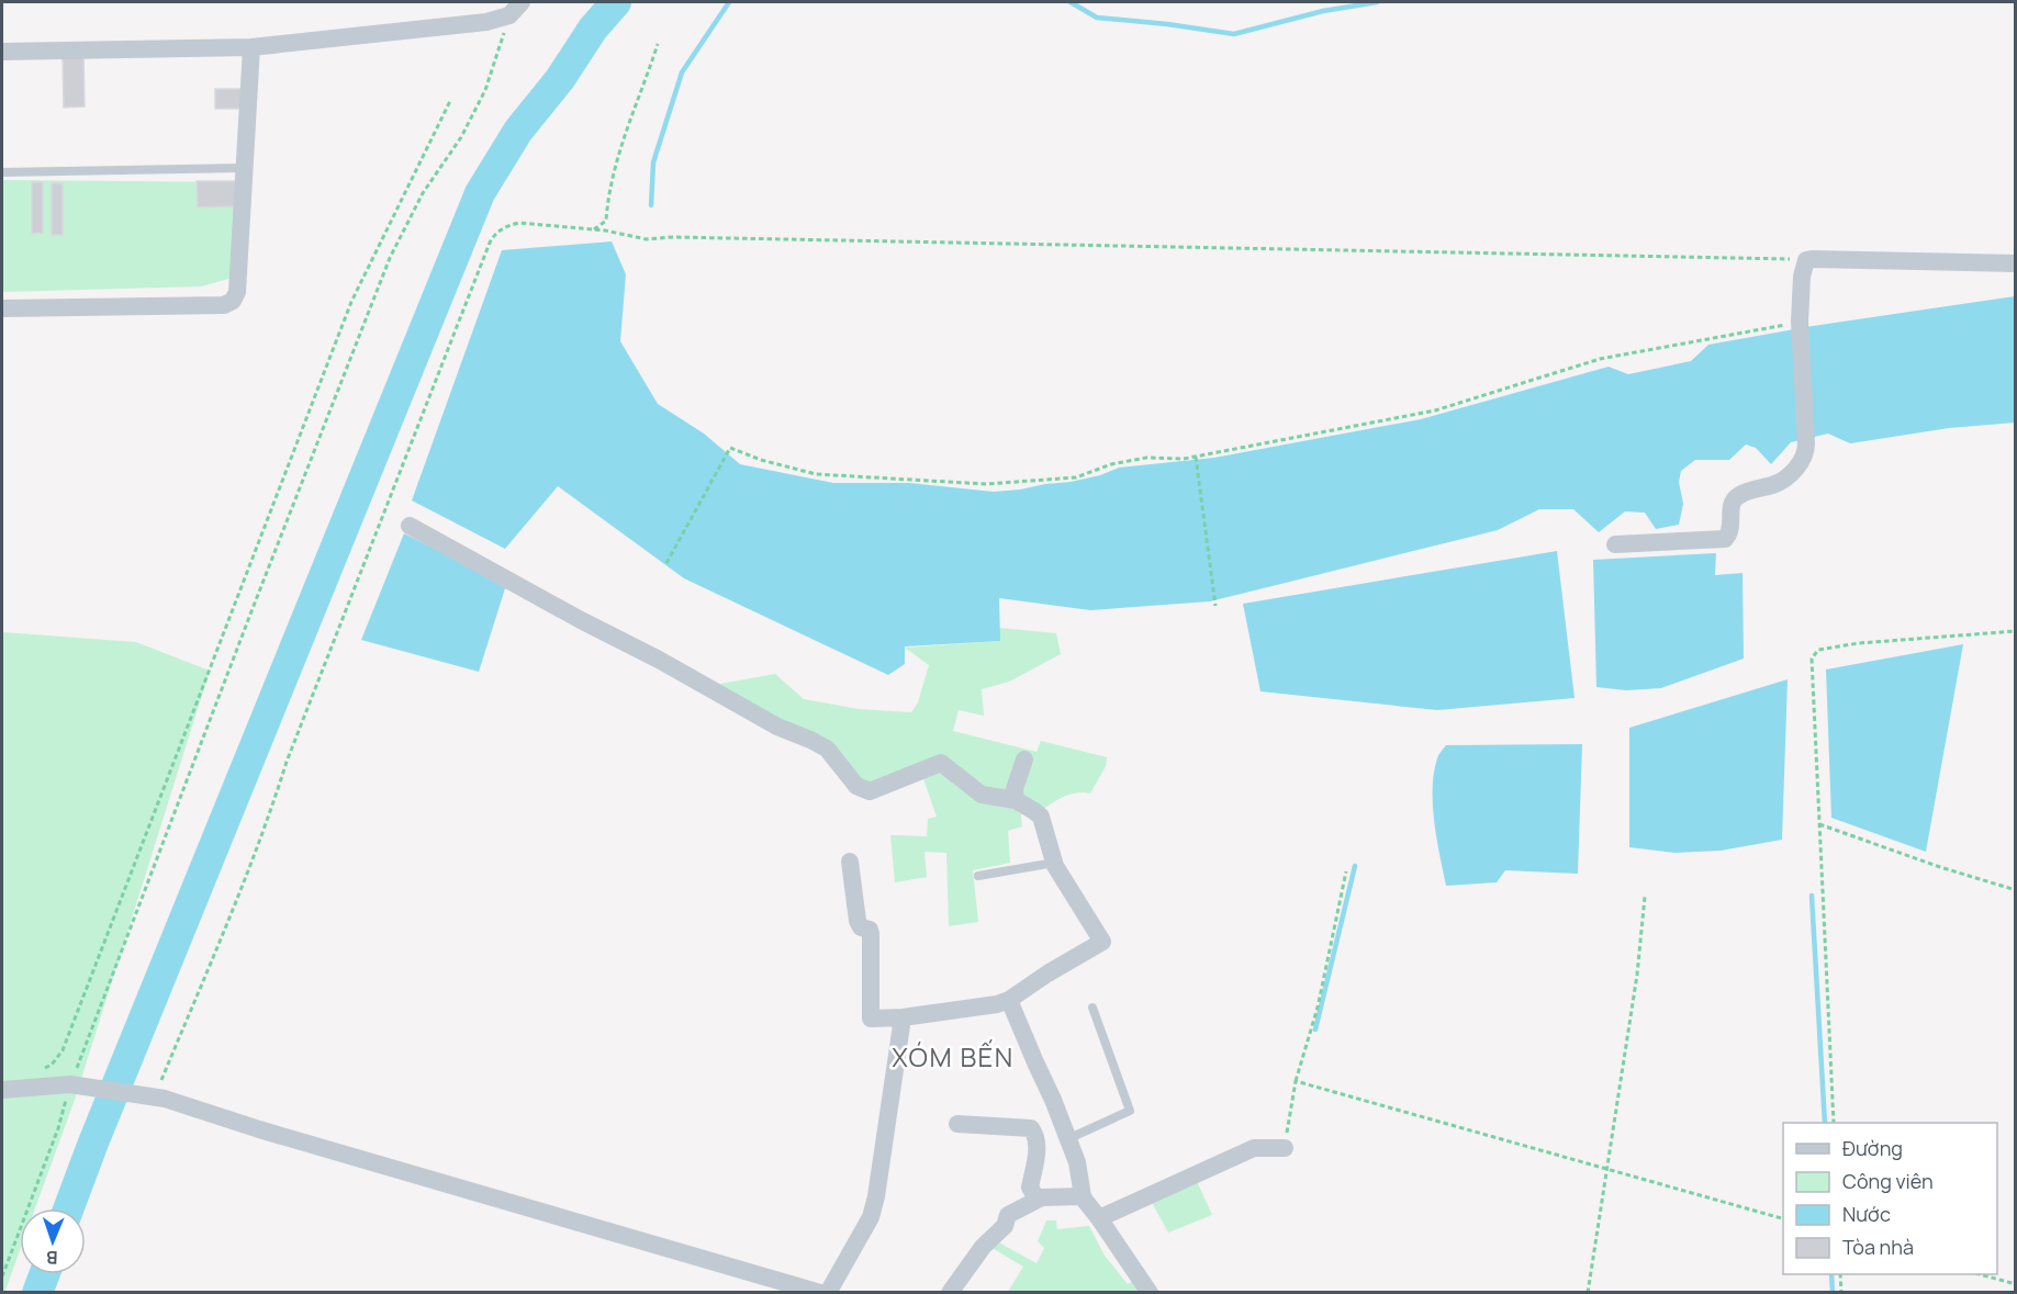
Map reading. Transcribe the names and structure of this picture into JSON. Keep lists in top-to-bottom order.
{
  "districts": ["XÓM BẾN"],
  "legend": [
    "Đường",
    "Công viên",
    "Nước",
    "Tòa nhà"
  ],
  "north": "bottom"
}
